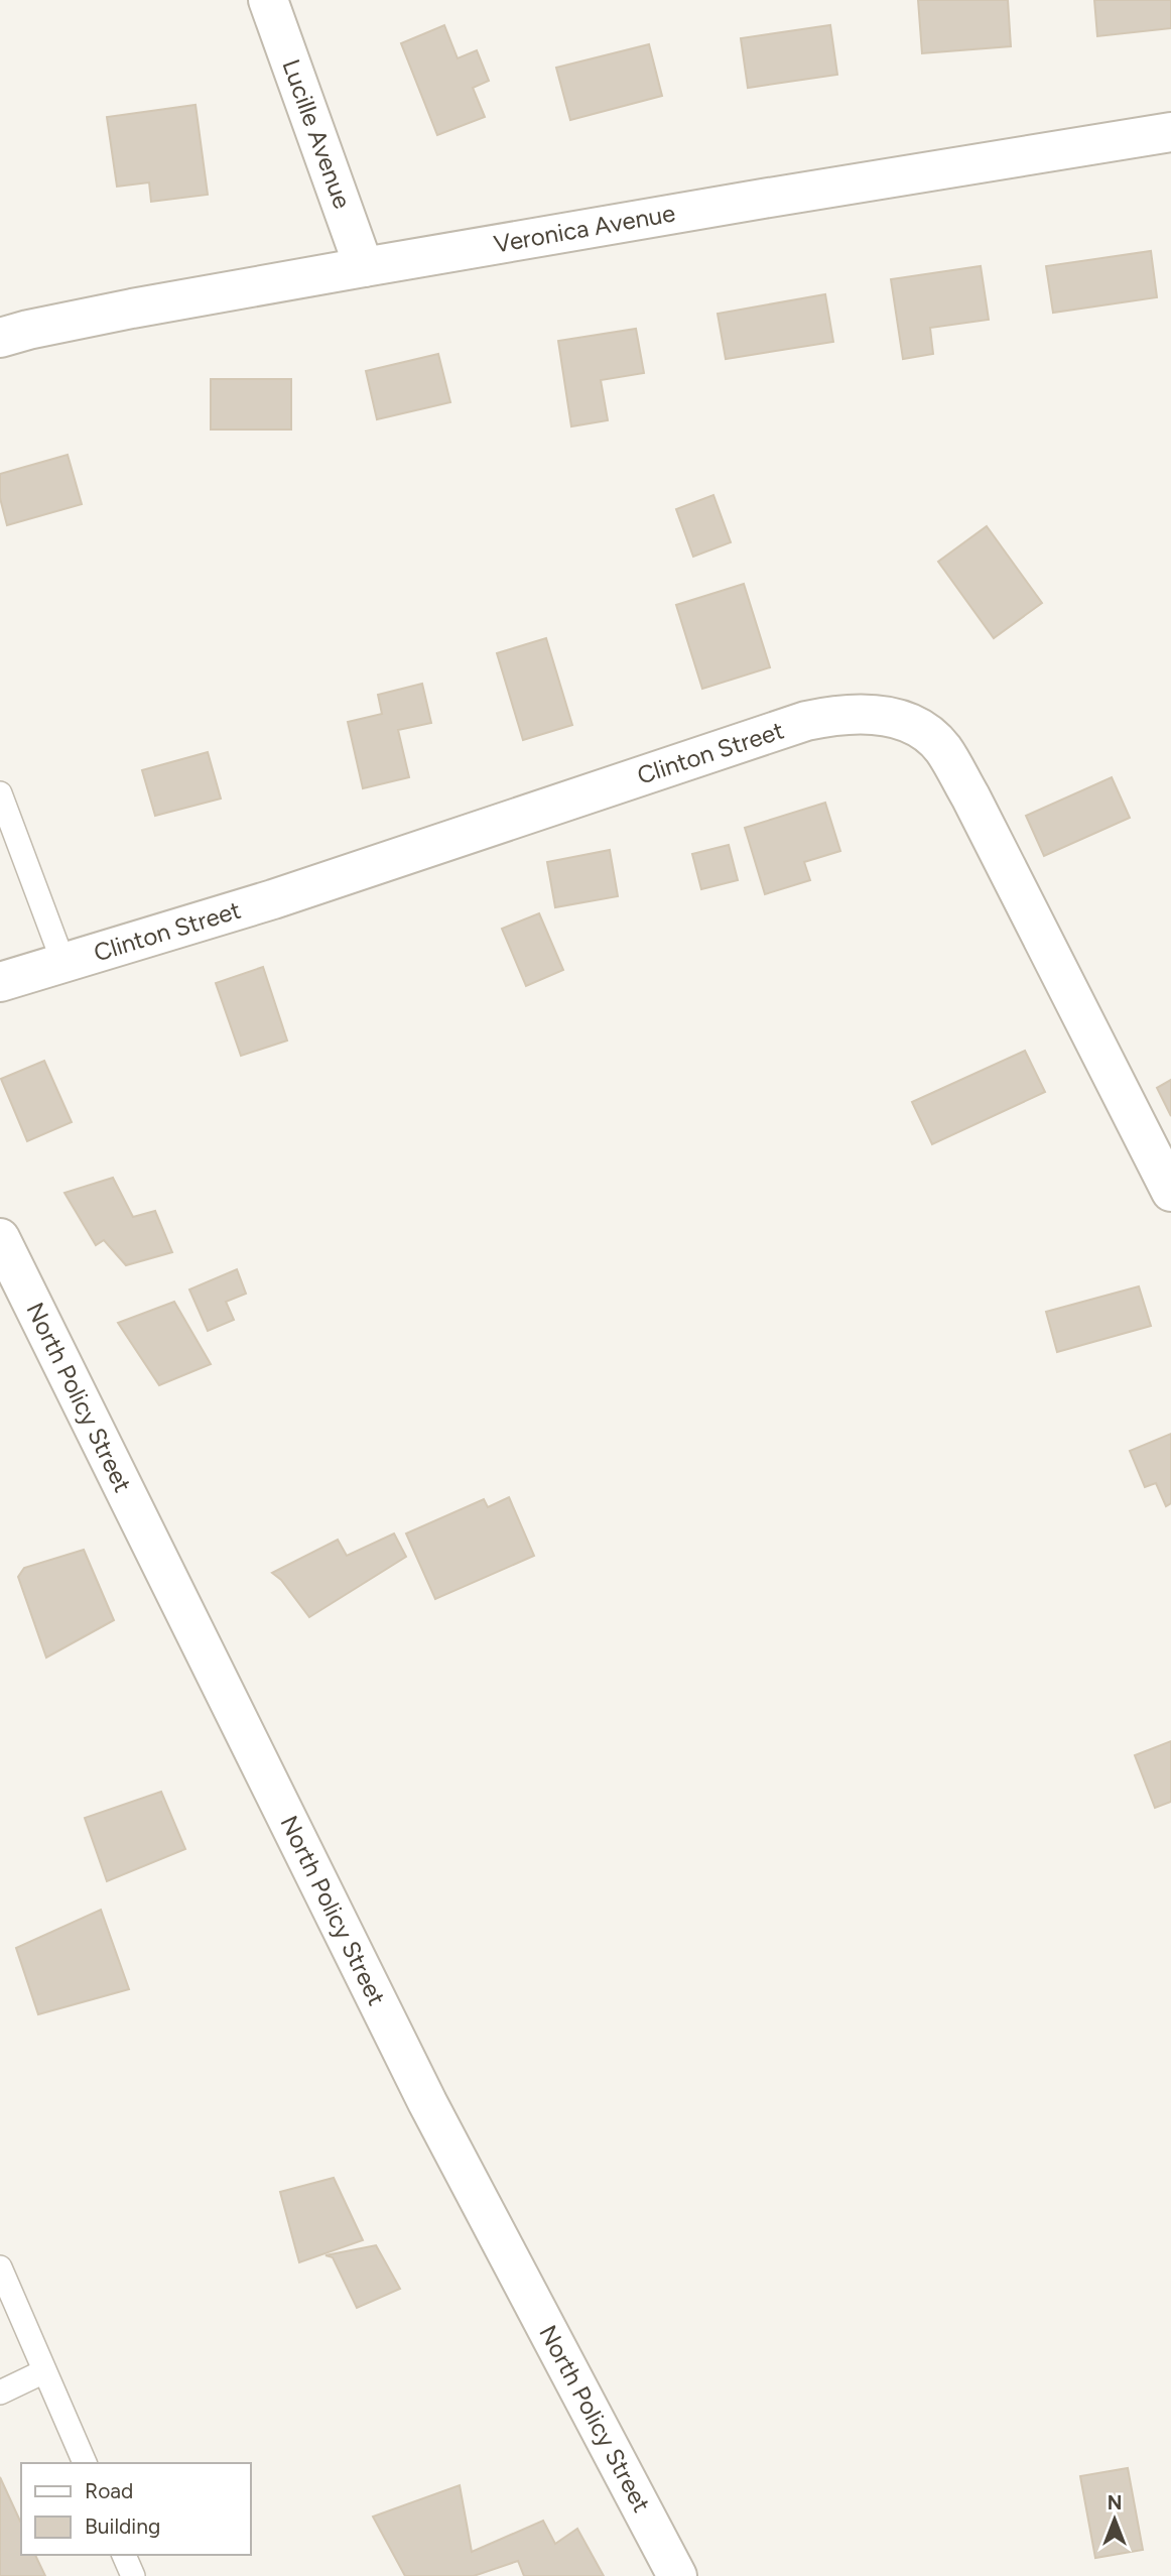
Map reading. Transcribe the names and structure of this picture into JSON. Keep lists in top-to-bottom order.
{
  "streets": {
    "street": [
      "Lucille Avenue",
      "Veronica Avenue",
      "Clinton Street",
      "North Policy Street"
    ]
  },
  "crossings": [
    ["Lucille Avenue", "Veronica Avenue"]
  ],
  "legend": ["Road", "Building"],
  "north": "top"
}
